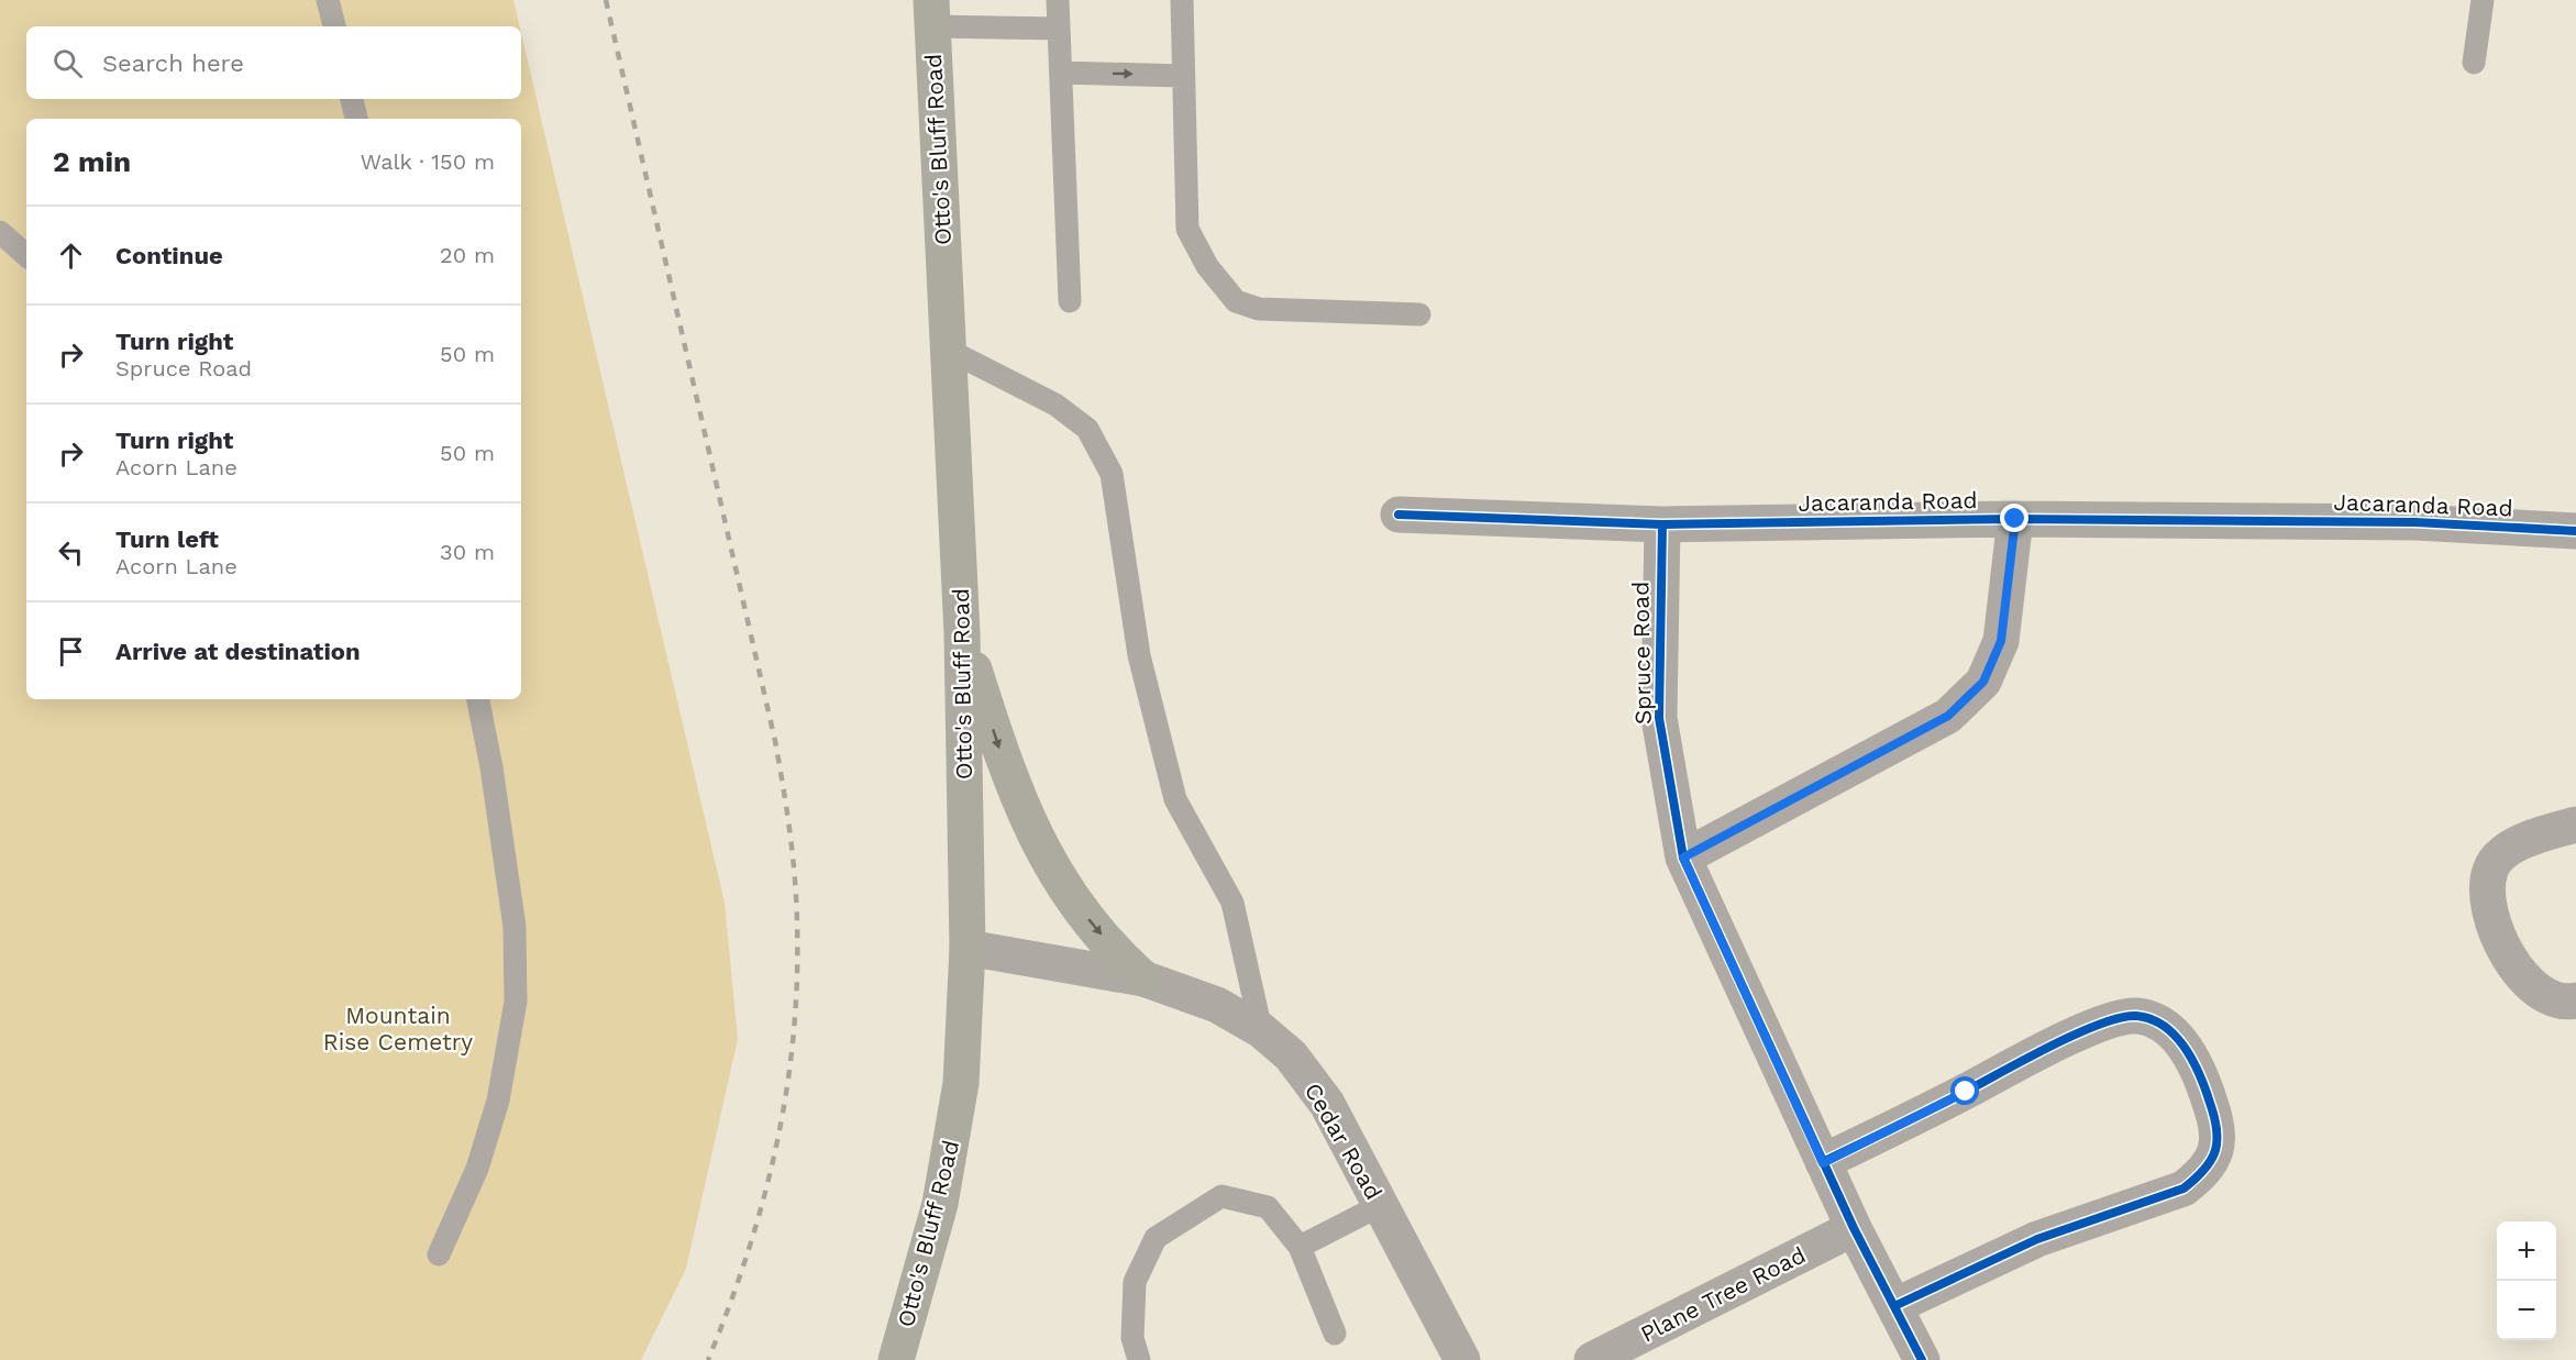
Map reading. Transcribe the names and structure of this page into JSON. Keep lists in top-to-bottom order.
{
  "streets": {
    "main road": ["Otto's Bluff Road"],
    "street": [
      "Jacaranda Road",
      "Spruce Road",
      "Cedar Road",
      "Plane Tree Road"
    ]
  },
  "crossings": [
    ["Otto's Bluff Road", "Cedar Road"],
    ["Jacaranda Road", "Spruce Road"],
    ["Spruce Road", "Plane Tree Road"]
  ],
  "parks": ["Mountain Rise Cemetry"],
  "page": {
    "search": "Search here",
    "heading": ["2 min", "Walk · 150 m"],
    "list": [
      ["Continue", "20 m"],
      ["Turn right", "Spruce Road", "50 m"],
      ["Turn right", "Acorn Lane", "50 m"],
      ["Turn left", "Acorn Lane", "30 m"],
      "Arrive at destination"
    ],
    "map_buttons": ["+", "−"]
  }
}
